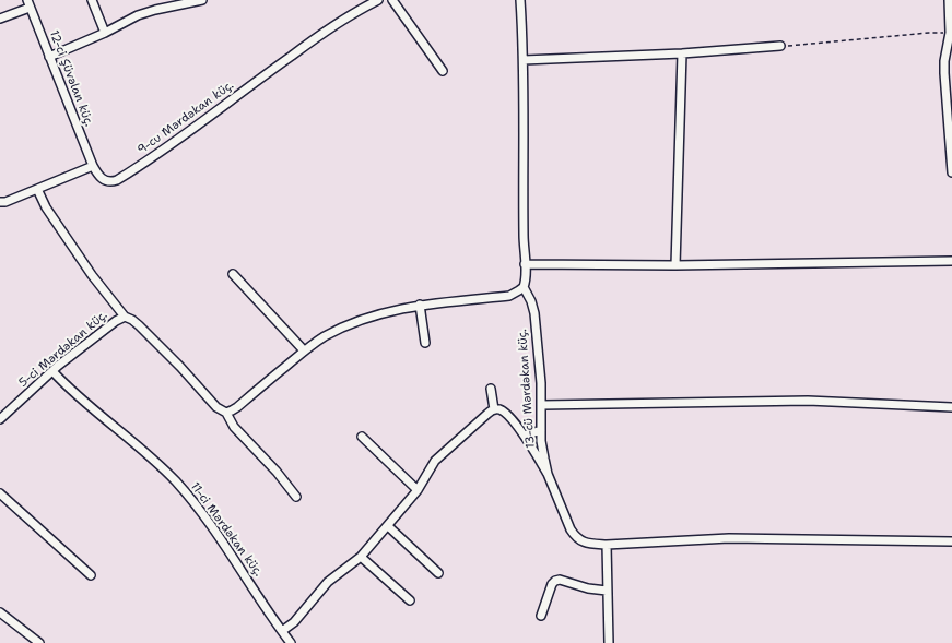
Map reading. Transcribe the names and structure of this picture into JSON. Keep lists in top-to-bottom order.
{
  "streets": {
    "street": [
      "12-ci Şüvəlan küç.",
      "9-cu Mərdəkan küç.",
      "5-ci Mərdəkan küç.",
      "13-cü Mərdəkan küç.",
      "11-ci Mərdəkan küç."
    ]
  },
  "crossings": [
    ["12-ci Şüvəlan küç.", "9-cu Mərdəkan küç."],
    ["5-ci Mərdəkan küç.", "11-ci Mərdəkan küç."]
  ]
}
